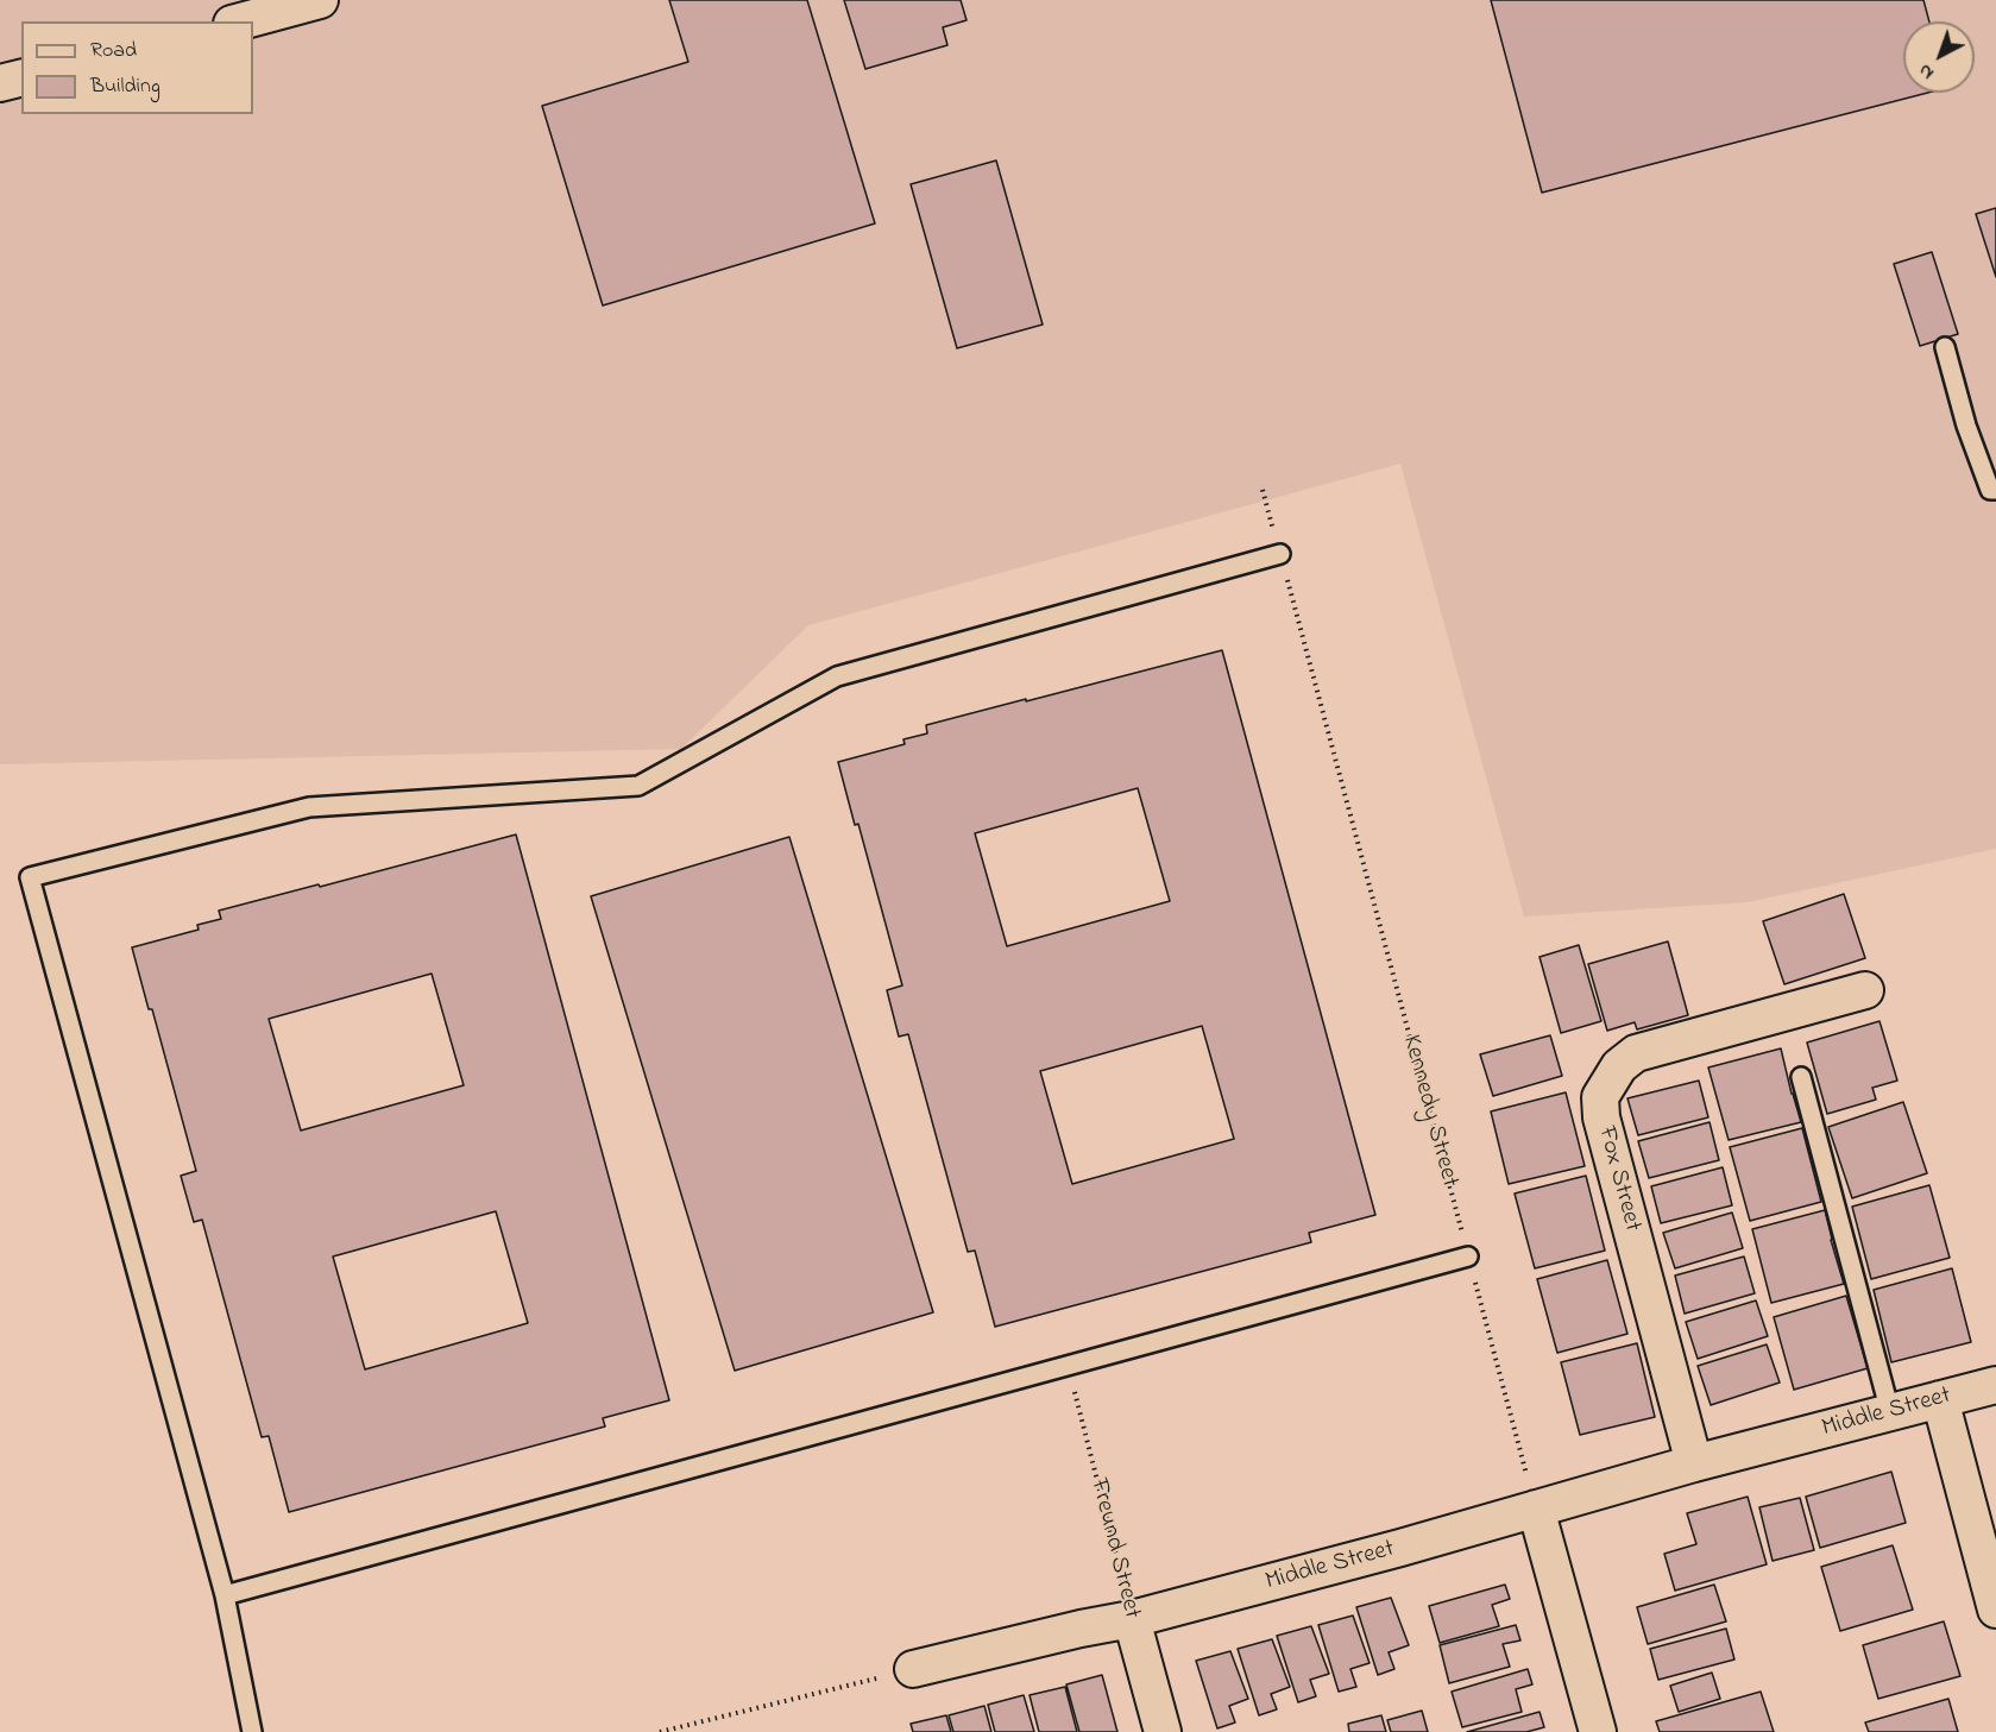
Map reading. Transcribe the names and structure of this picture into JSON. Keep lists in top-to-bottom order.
{
  "streets": {
    "street": ["Fox Street", "Middle Street", "Freund Street"],
    "path": ["Kennedy Street"]
  },
  "crossings": [
    ["Kennedy Street", "Middle Street"],
    ["Fox Street", "Middle Street"],
    ["Middle Street", "Freund Street"]
  ],
  "legend": ["Road", "Building"],
  "north": "bottom left"
}
